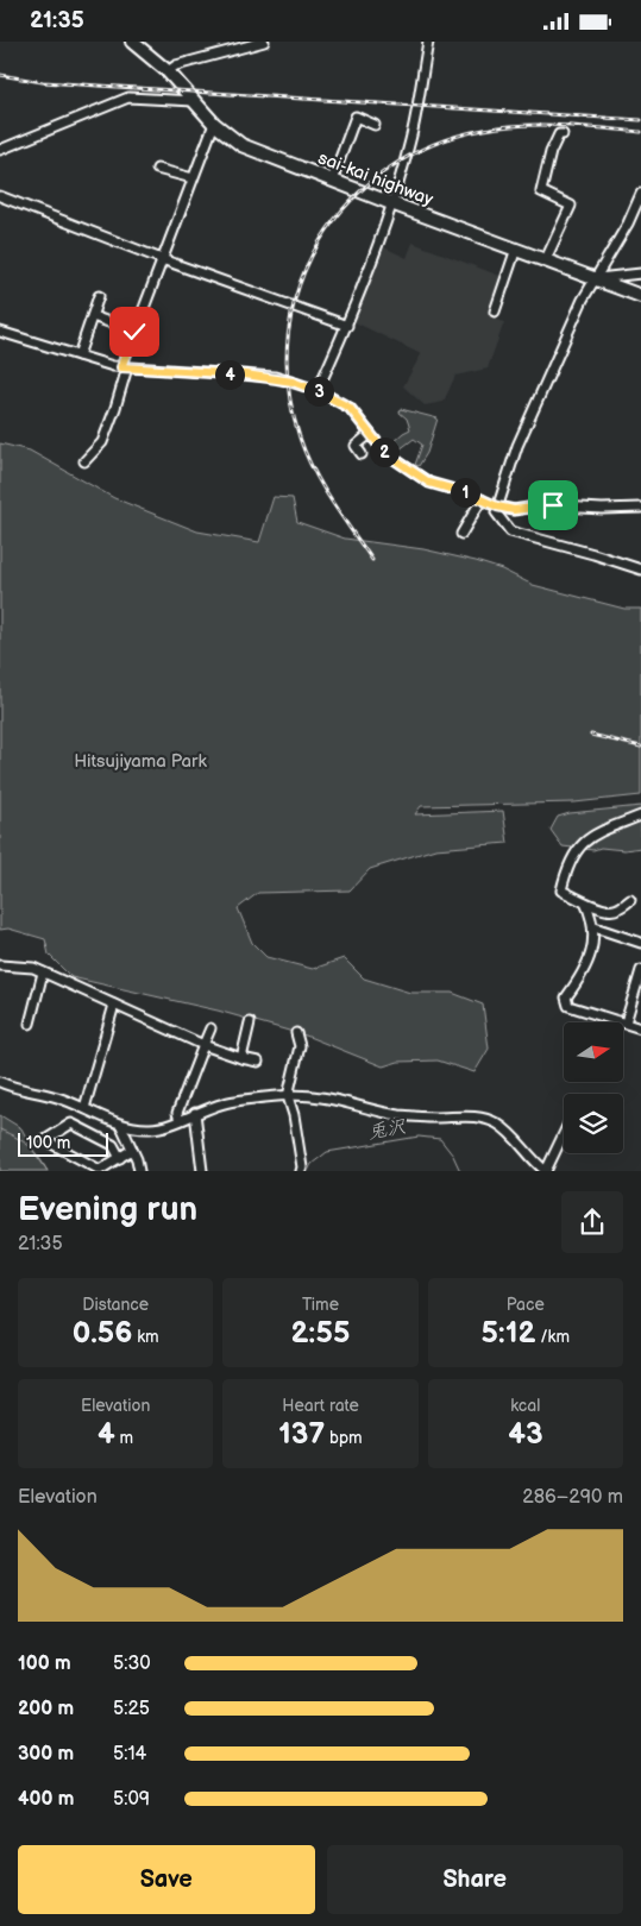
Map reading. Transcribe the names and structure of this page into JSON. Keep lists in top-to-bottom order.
{
  "streets": {
    "highway": ["sai-kai highway"]
  },
  "water": ["兎沢"],
  "parks": ["Hitsujiyama Park"],
  "scale_bar": "100 m",
  "north": "right",
  "page": {
    "status": "21:35",
    "pins": [
      "4",
      "3",
      "2",
      "1"
    ],
    "scale": "100 m",
    "heading": ["Evening run", "21:35"],
    "stats": [
      ["Distance", "0.56 km"],
      ["Time", "2:55"],
      ["Pace", "5:12 /km"],
      ["Elevation", "4 m"],
      ["Heart rate", "137 bpm"],
      ["kcal", "43"]
    ],
    "chart": ["Elevation", "286–290 m"],
    "list": [
      {
        "name": "100 m",
        "note": "5:30"
      },
      {
        "name": "200 m",
        "note": "5:25"
      },
      {
        "name": "300 m",
        "note": "5:14"
      },
      {
        "name": "400 m",
        "note": "5:09"
      }
    ],
    "buttons": ["Save", "Share"]
  }
}
